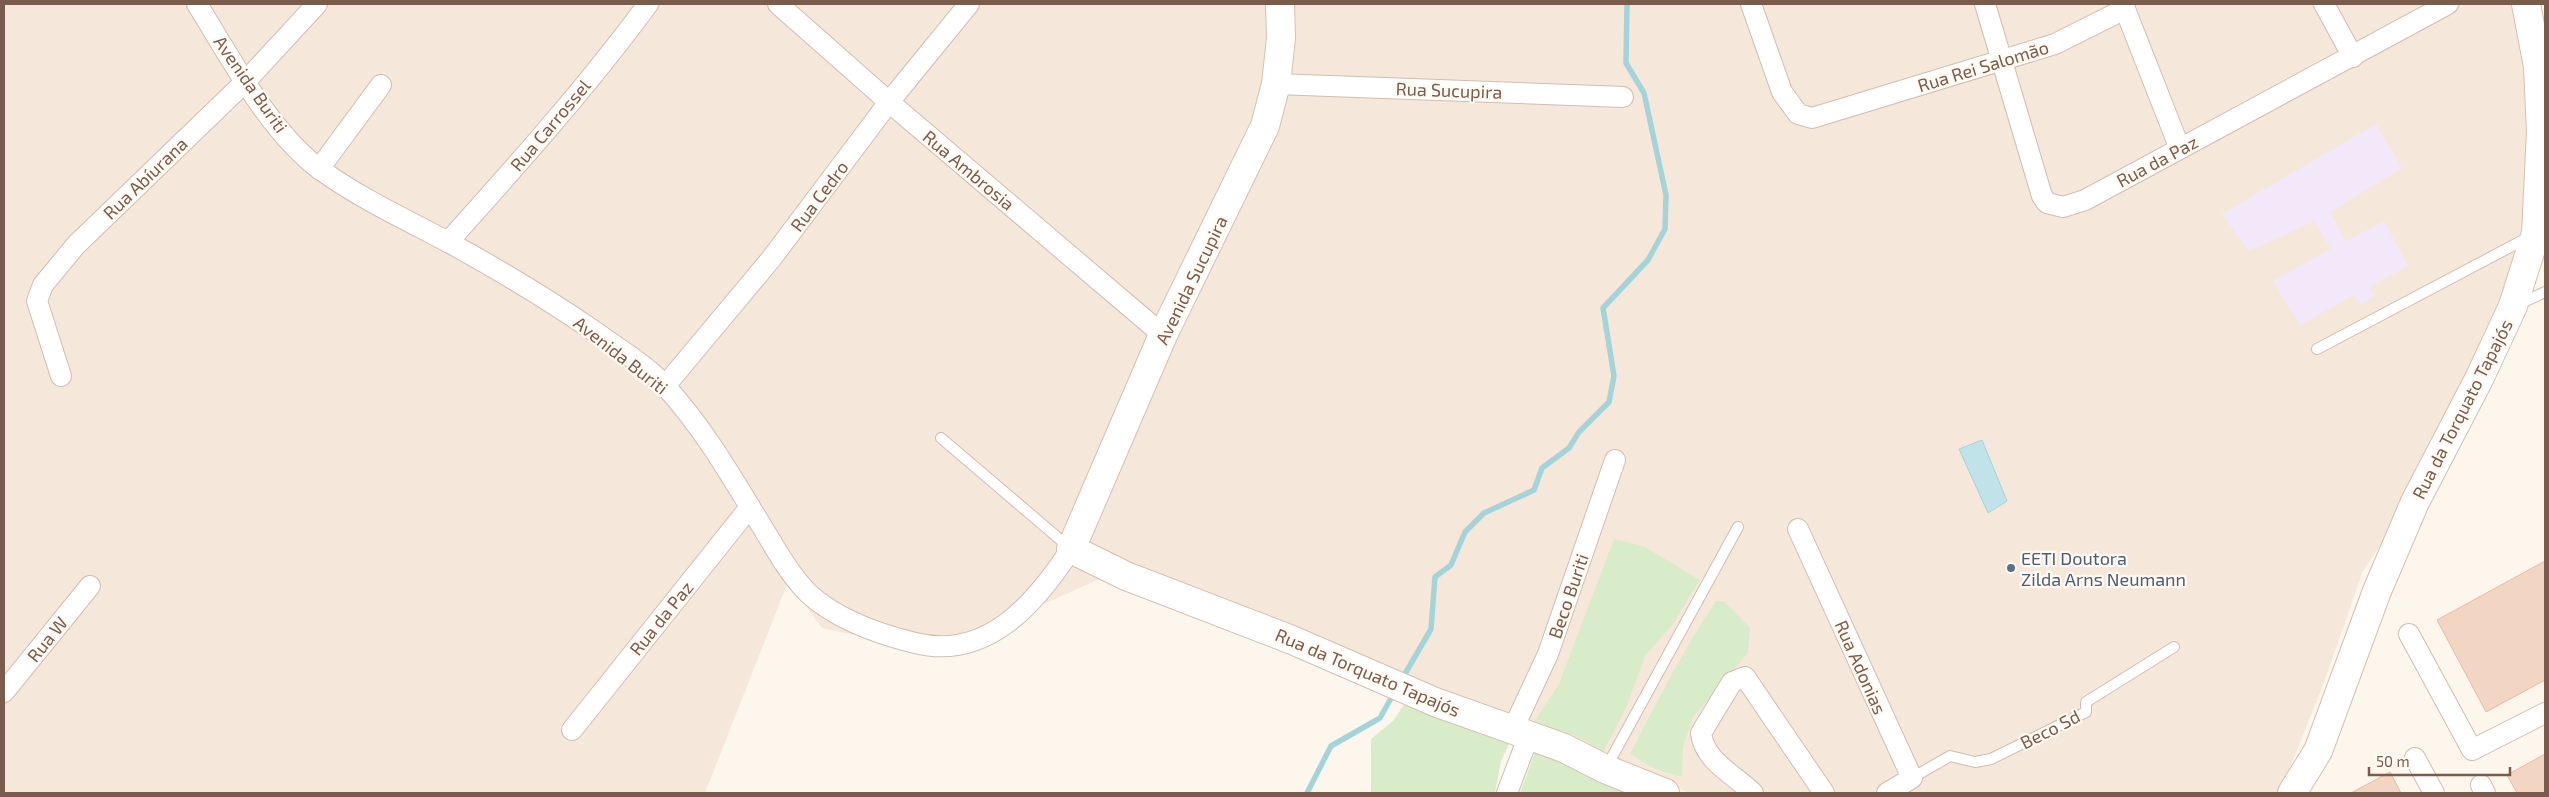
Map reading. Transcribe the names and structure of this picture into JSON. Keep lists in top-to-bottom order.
{
  "streets": {
    "street": [
      "Rua Rei Salomão",
      "Avenida Buriti",
      "Rua Sucupira",
      "Rua Carrossel",
      "Rua da Paz",
      "Rua Ambrosia",
      "Rua Abíurana",
      "Rua Cedro",
      "Avenida Sucupira",
      "Rua da Torquato Tapajós",
      "Beco Buriti",
      "Rua W",
      "Rua Adonias"
    ],
    "lane": ["Beco Sd"]
  },
  "crossings": [
    ["Rua Rei Salomão", "Rua da Paz"],
    ["Avenida Buriti", "Rua Carrossel"],
    ["Avenida Buriti", "Rua da Paz"],
    ["Avenida Buriti", "Rua Abíurana"],
    ["Avenida Buriti", "Rua Cedro"],
    ["Avenida Buriti", "Avenida Sucupira"],
    ["Avenida Buriti", "Rua da Torquato Tapajós"],
    ["Rua Sucupira", "Avenida Sucupira"],
    ["Rua Ambrosia", "Rua Cedro"],
    ["Rua Ambrosia", "Avenida Sucupira"],
    ["Avenida Sucupira", "Rua da Torquato Tapajós"],
    ["Rua da Torquato Tapajós", "Beco Buriti"],
    ["Rua Adonias", "Beco Sd"]
  ],
  "places": ["EETI Doutora Zilda Arns Neumann"],
  "scale_bar": "50 m"
}
